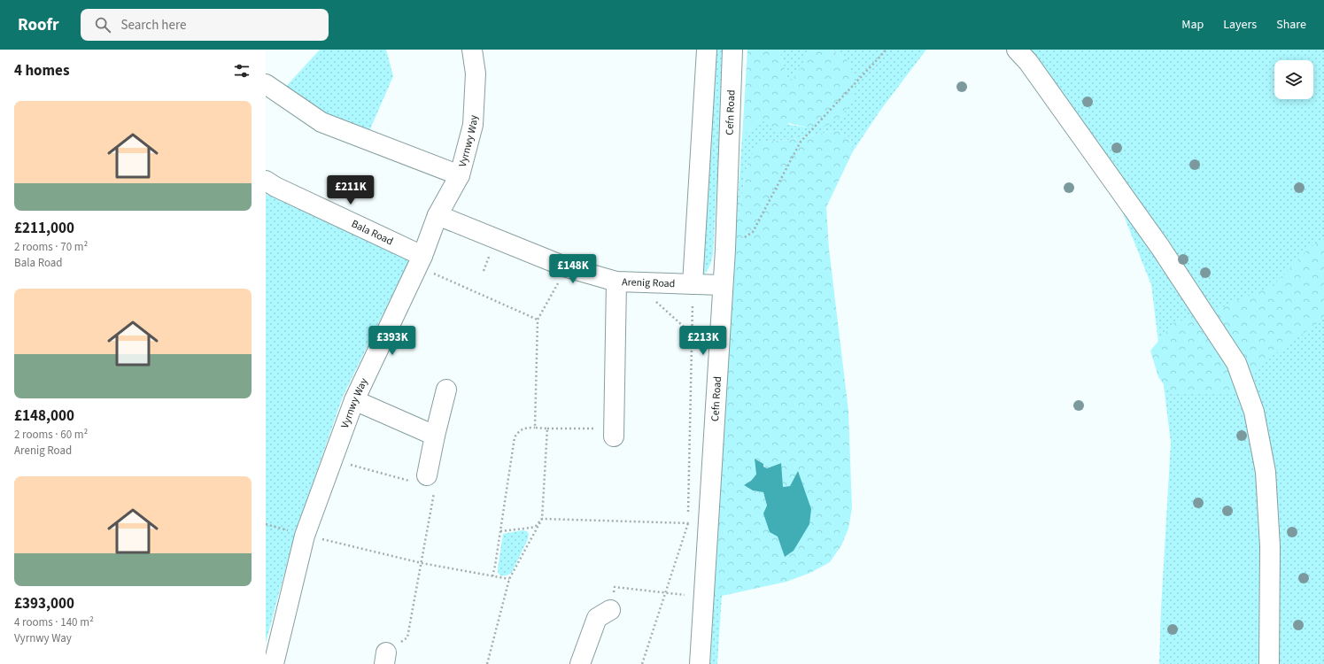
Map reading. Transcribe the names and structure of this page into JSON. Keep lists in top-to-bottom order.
{
  "streets": {
    "street": [
      "Cefn Road",
      "Vyrnwy Way",
      "Bala Road",
      "Arenig Road"
    ]
  },
  "crossings": [
    ["Cefn Road", "Arenig Road"],
    ["Vyrnwy Way", "Bala Road"],
    ["Vyrnwy Way", "Arenig Road"]
  ],
  "page": {
    "header": "Roofr",
    "search": "Search here",
    "nav": ["Map", "Layers", "Share"],
    "heading": "4 homes",
    "list": [
      {
        "name": "£211,000",
        "note": "2 rooms · 70 m² · Bala Road"
      },
      {
        "name": "£148,000",
        "note": "2 rooms · 60 m² · Arenig Road"
      },
      {
        "name": "£393,000",
        "note": "4 rooms · 140 m² · Vyrnwy Way"
      }
    ],
    "price": [
      "£211K",
      "£148K",
      "£393K",
      "£213K"
    ]
  }
}
